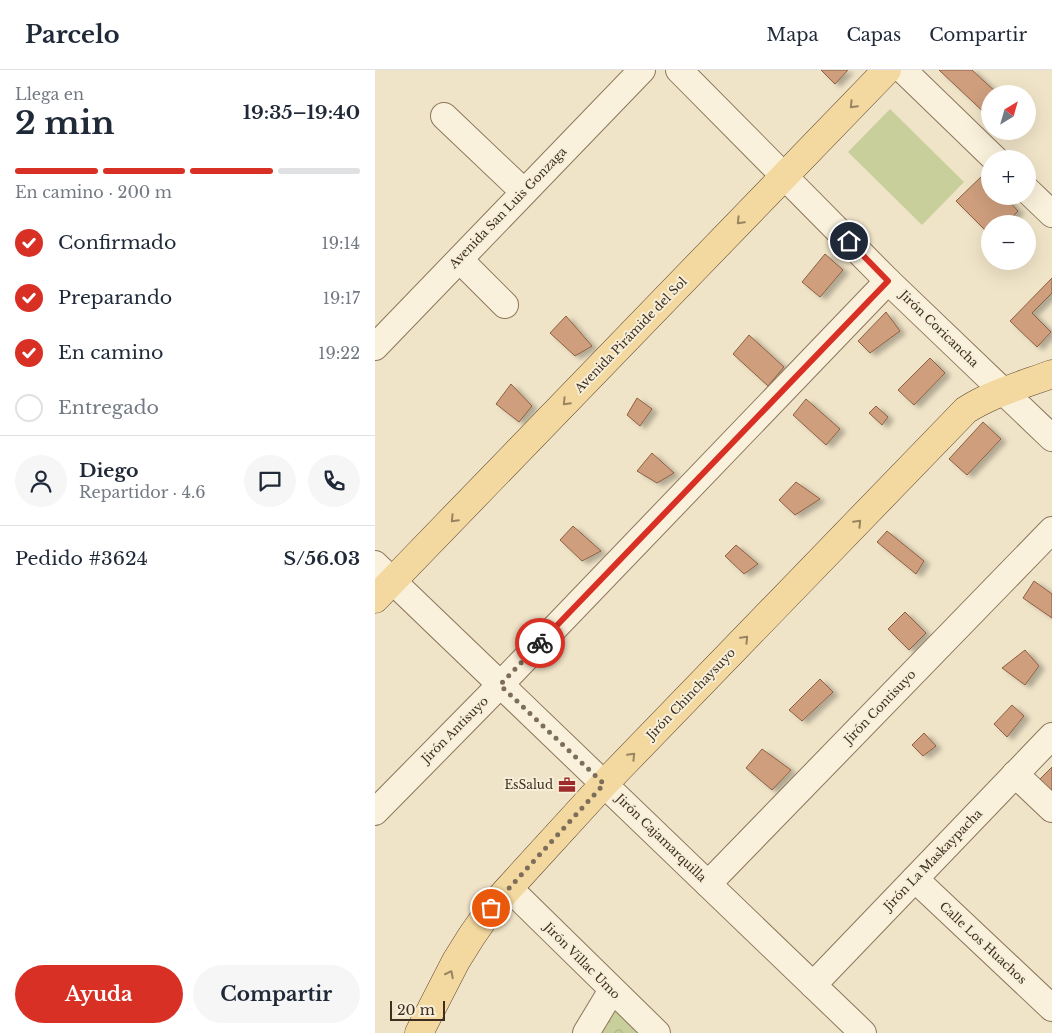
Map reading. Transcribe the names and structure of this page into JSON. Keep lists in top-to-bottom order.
{
  "streets": {
    "main road": ["Avenida Pirámide del Sol", "Jirón Chinchaysuyo"],
    "street": [
      "Avenida San Luis Gonzaga",
      "Jirón Coricancha",
      "Jirón Contisuyo",
      "Jirón Antisuyo",
      "Jirón Cajamarquilla",
      "Jirón La Maskaypacha",
      "Calle Los Huachos",
      "Jirón Villac Umo"
    ]
  },
  "crossings": [
    ["Jirón Coricancha", "Avenida Pirámide del Sol"],
    ["Jirón Coricancha", "Jirón Chinchaysuyo"],
    ["Jirón Coricancha", "Jirón Antisuyo"],
    ["Avenida Pirámide del Sol", "Jirón Cajamarquilla"],
    ["Jirón Chinchaysuyo", "Jirón Cajamarquilla"],
    ["Jirón Chinchaysuyo", "Jirón Villac Umo"],
    ["Jirón Contisuyo", "Jirón Cajamarquilla"],
    ["Jirón Antisuyo", "Jirón Cajamarquilla"],
    ["Jirón Cajamarquilla", "Jirón La Maskaypacha"],
    ["Jirón La Maskaypacha", "Calle Los Huachos"]
  ],
  "one_way": ["Avenida Pirámide del Sol", "Jirón Chinchaysuyo"],
  "places": {
    "office": ["EsSalud"]
  },
  "scale_bar": "20 m",
  "north": "top right",
  "page": {
    "header": "Parcelo",
    "nav": ["Mapa", "Capas", "Compartir"],
    "heading": ["2 min", "Llega en", "19:35–19:40"],
    "panel": [
      "Diego",
      "Repartidor · 4.6",
      "Pedido #3624",
      "S/56.03"
    ],
    "map_buttons": ["+", "−"],
    "bar": "En camino · 200 m",
    "list": [
      ["Confirmado", "19:14"],
      ["Preparando", "19:17"],
      ["En camino", "19:22"],
      "Entregado"
    ],
    "buttons": ["Ayuda", "Compartir"],
    "scale": "20 m"
  }
}
